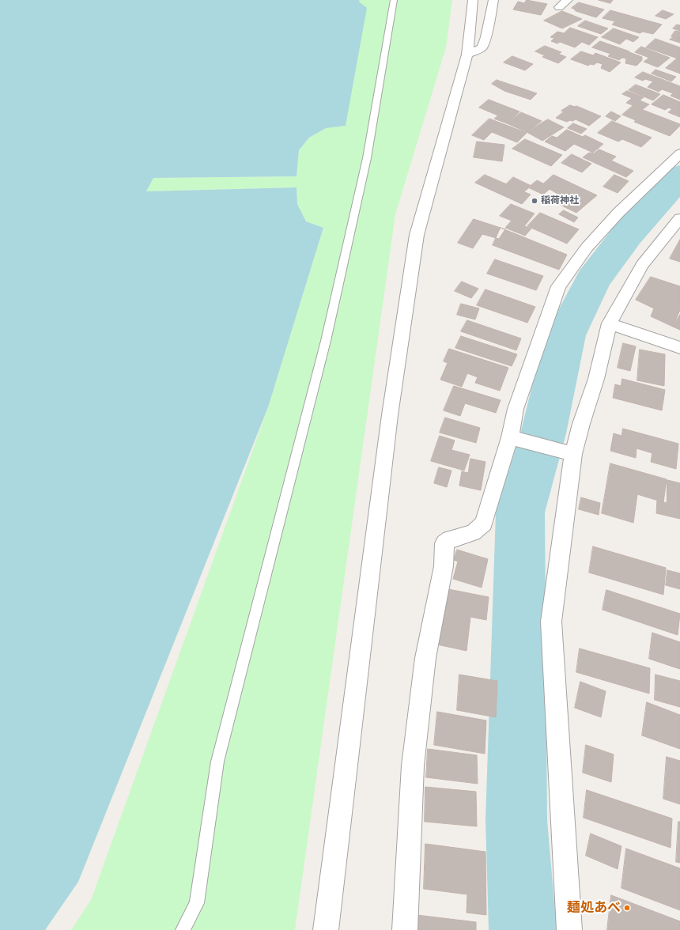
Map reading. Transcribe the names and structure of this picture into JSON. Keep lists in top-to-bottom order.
{
  "places": ["稲荷神社", "麺処あべ"]
}
